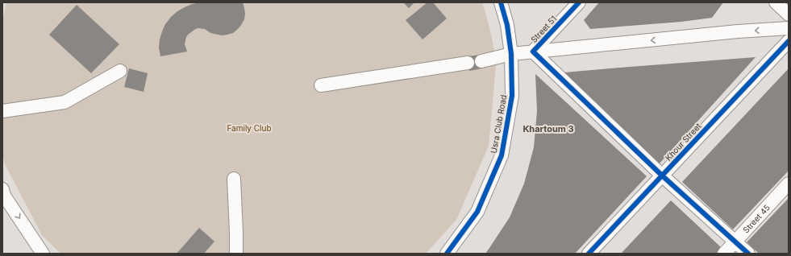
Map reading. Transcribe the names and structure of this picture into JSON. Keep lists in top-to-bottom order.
{
  "streets": {
    "street": [
      "Street 51",
      "Usra Club Road",
      "Khour Street",
      "Street 45"
    ]
  },
  "districts": ["Khartoum 3"],
  "parks": ["Family Club"]
}
